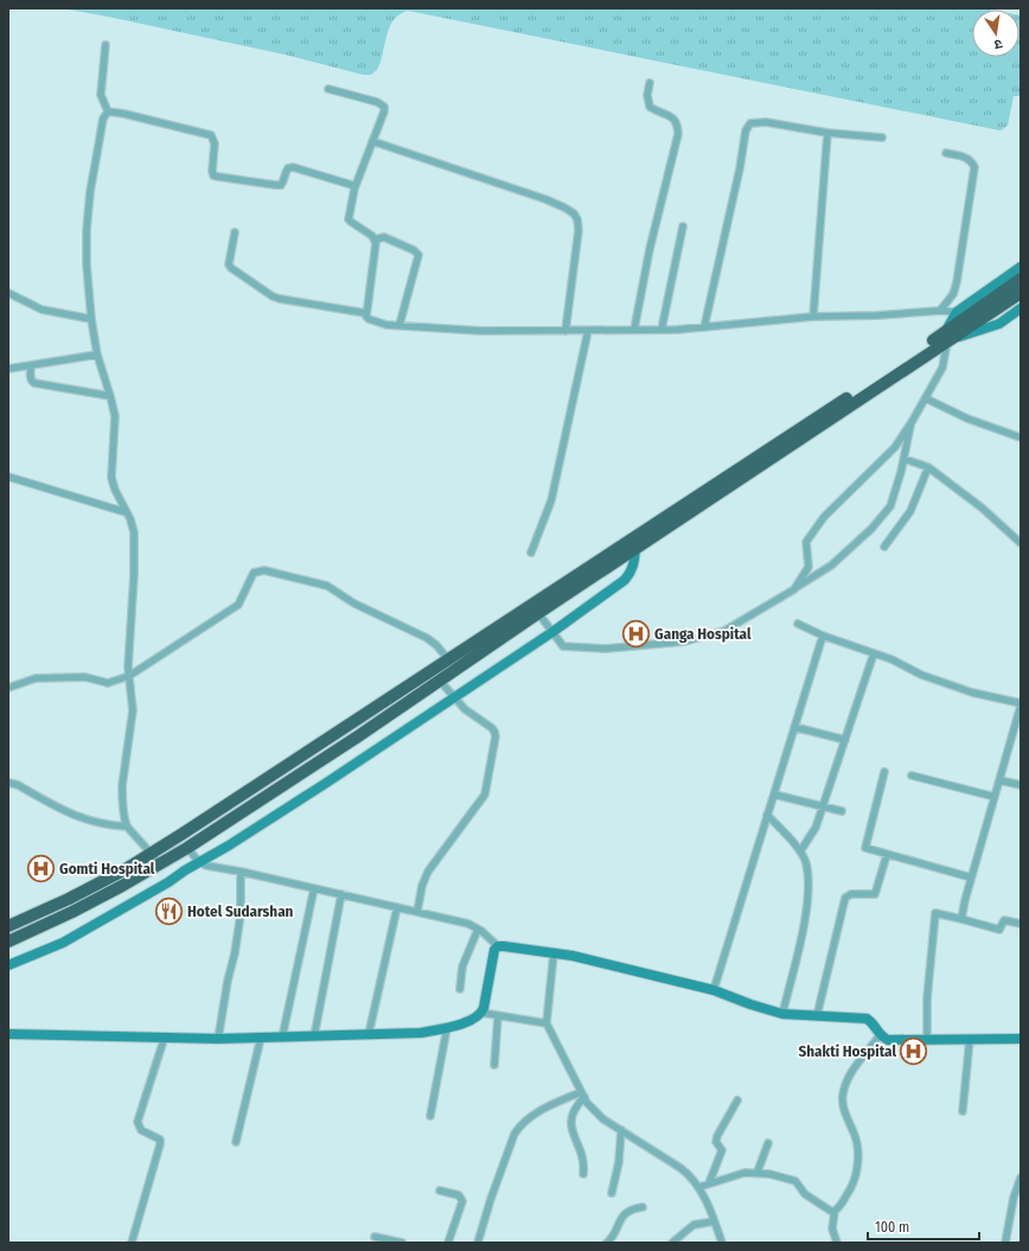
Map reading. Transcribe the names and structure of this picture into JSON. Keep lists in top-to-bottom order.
{
  "places": {
    "hospital": ["Ganga Hospital", "Gomti Hospital", "Shakti Hospital"],
    "restaurant": ["Hotel Sudarshan"]
  },
  "scale_bar": "100 m",
  "north": "bottom"
}
